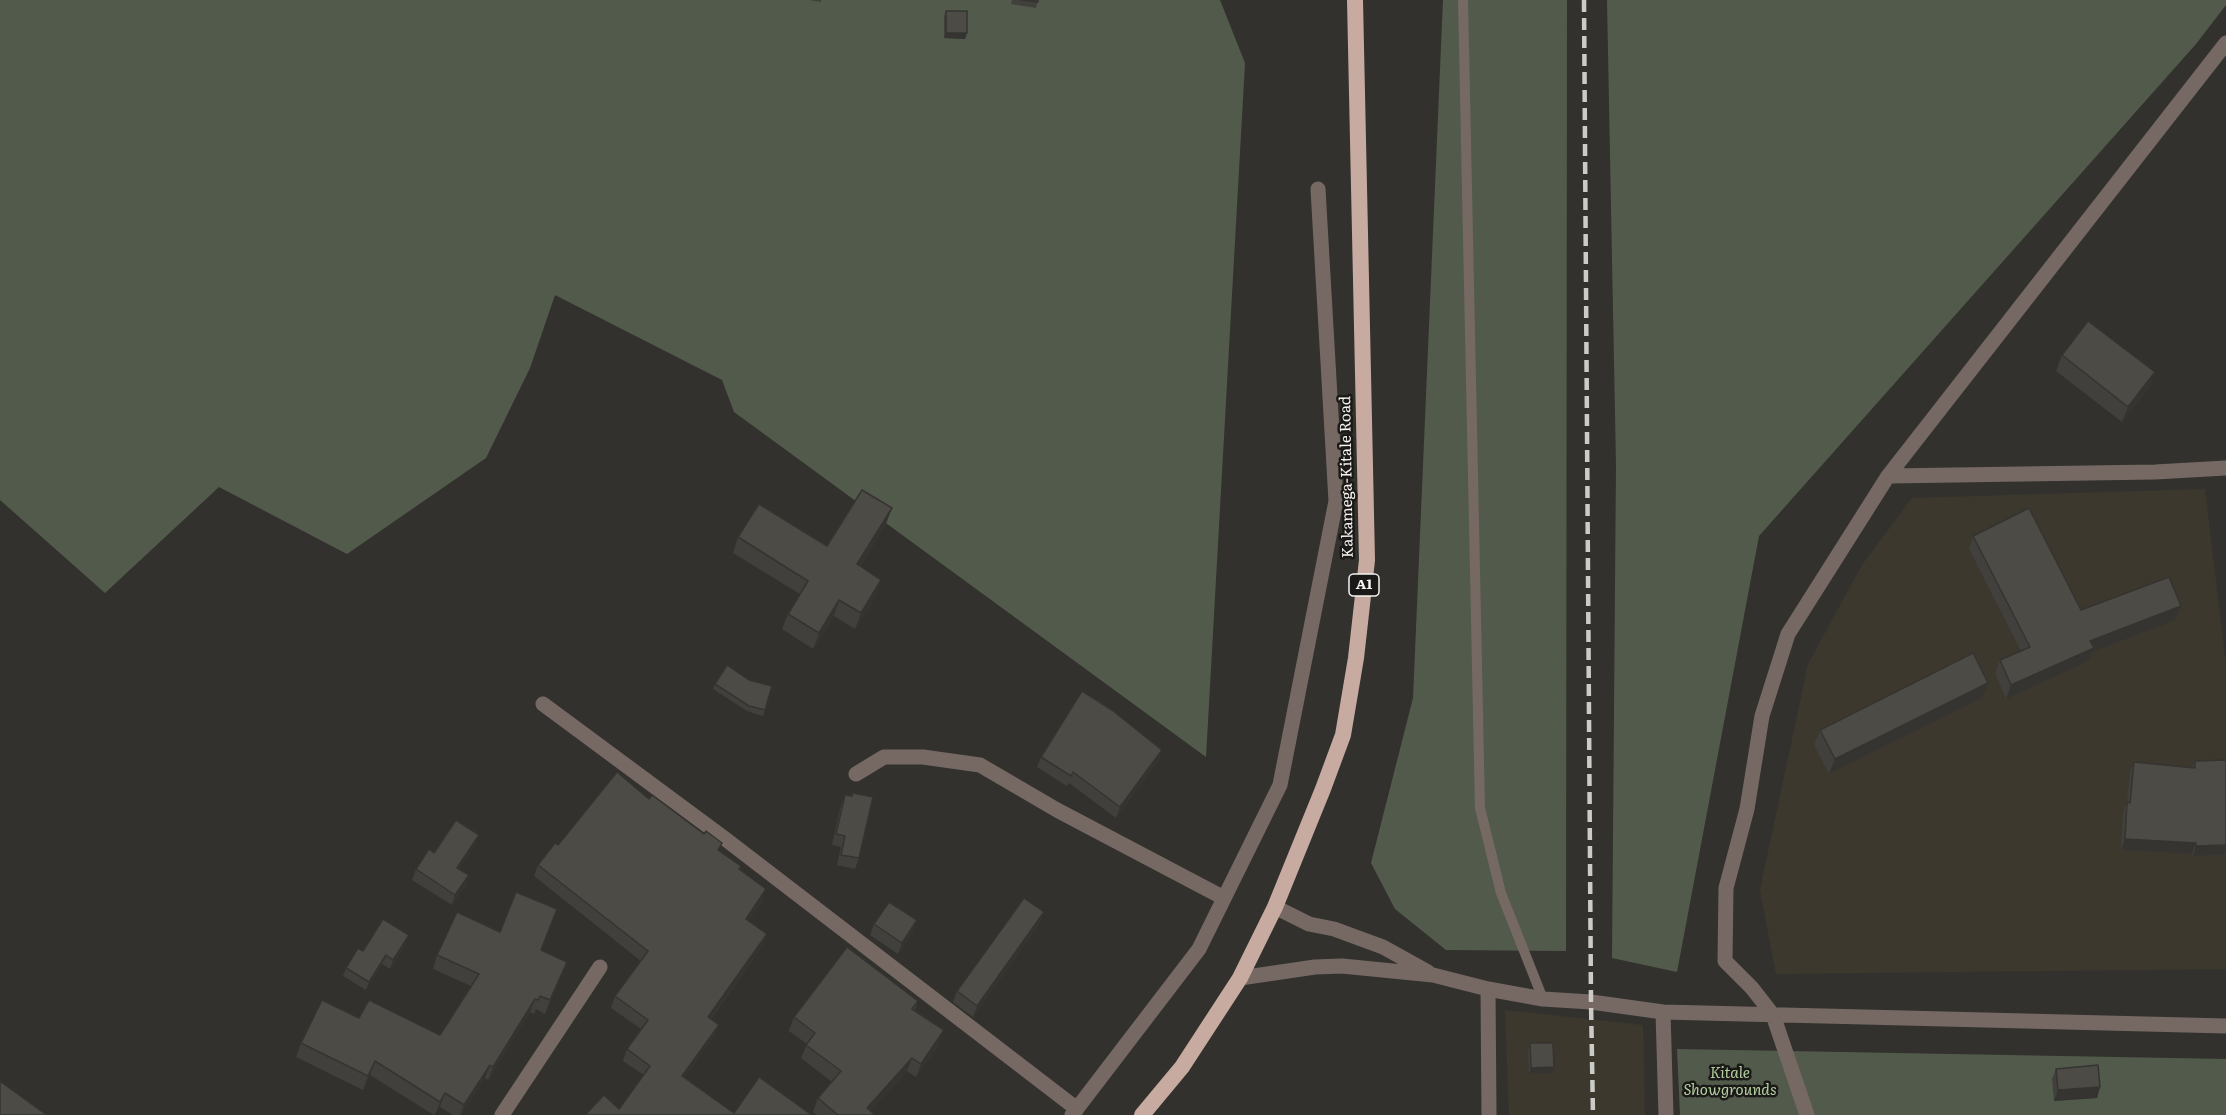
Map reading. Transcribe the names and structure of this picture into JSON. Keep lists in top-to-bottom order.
{
  "streets": {
    "highway": ["Kakamega-Kitale Road", "A1"]
  },
  "parks": ["Kitale Showgrounds"]
}
